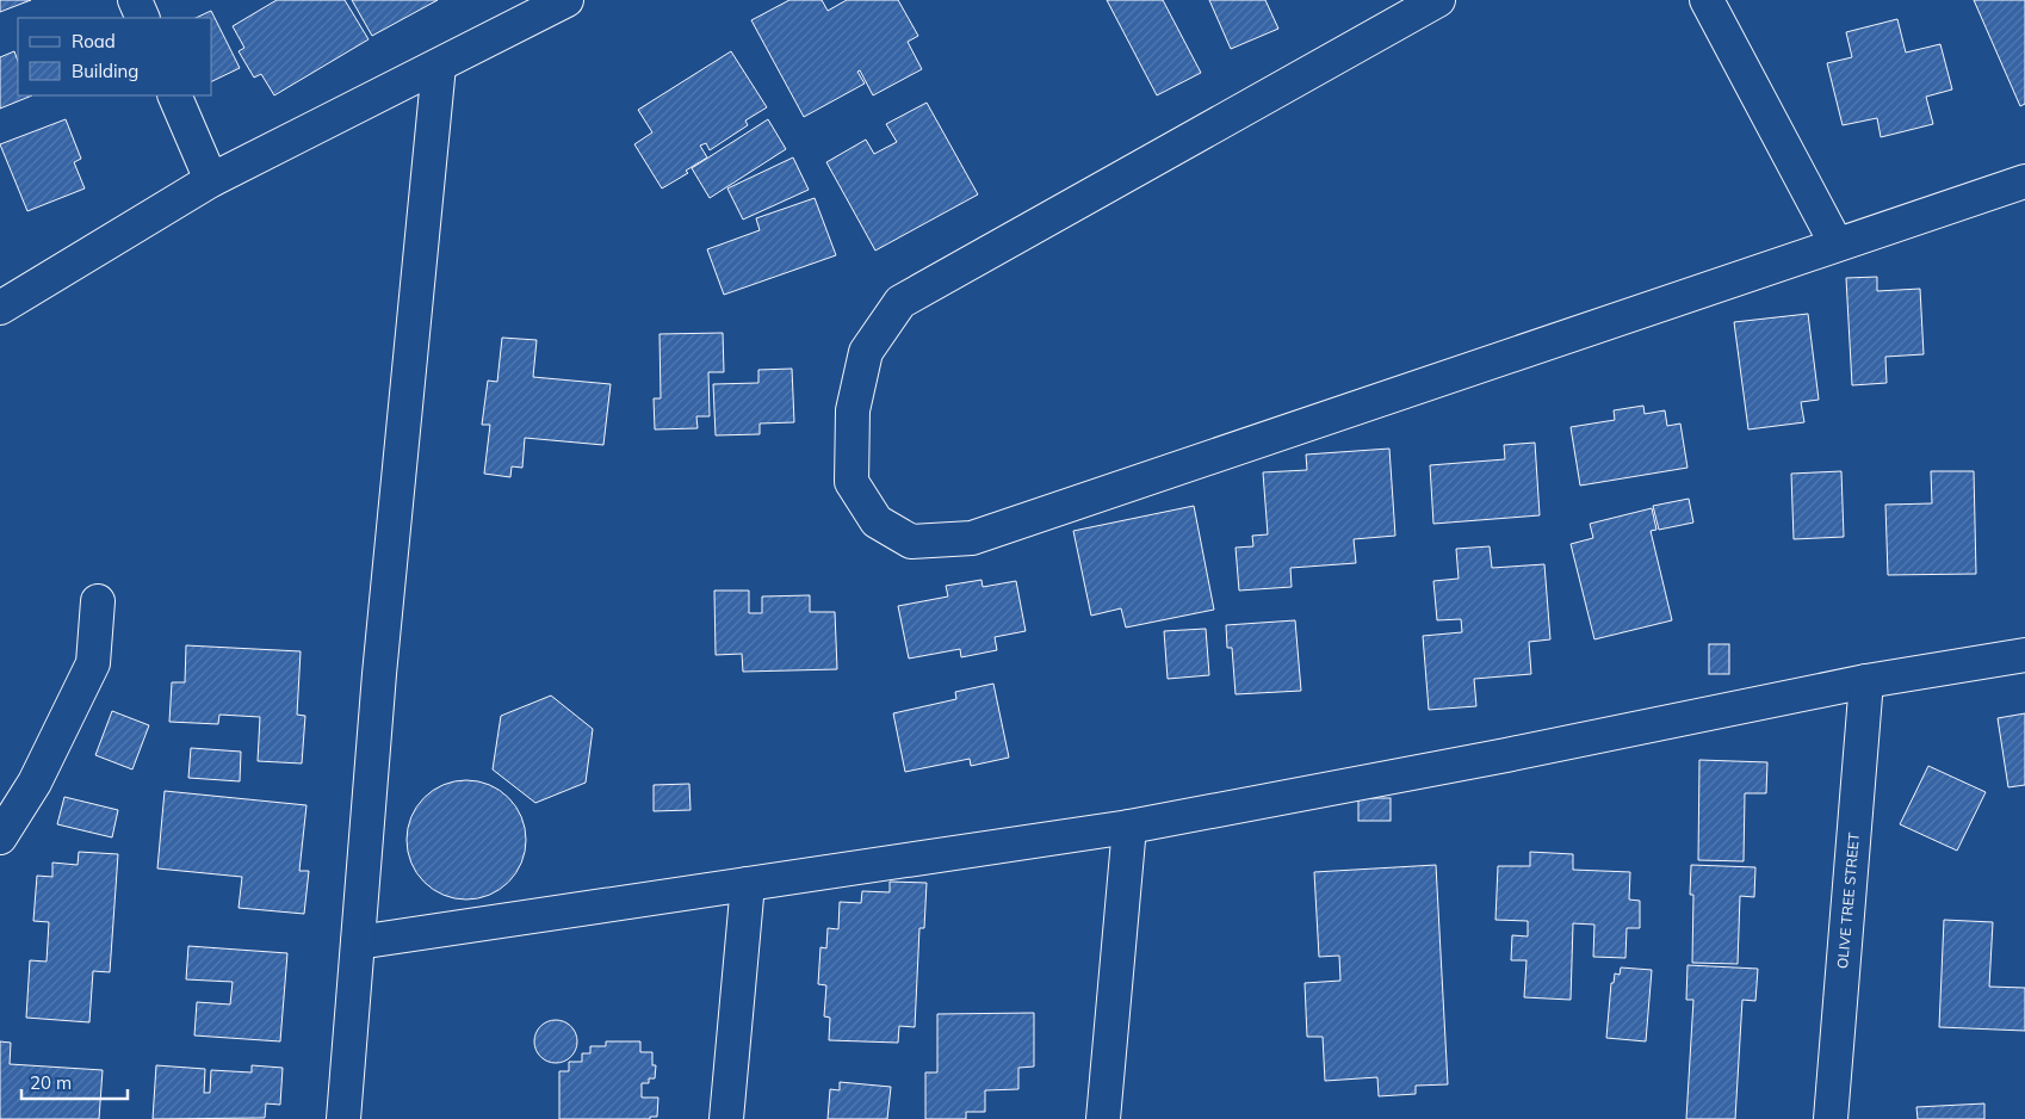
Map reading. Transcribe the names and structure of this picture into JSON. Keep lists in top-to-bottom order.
{
  "streets": {
    "street": ["OLIVE TREE STREET"]
  },
  "legend": ["Road", "Building"],
  "scale_bar": "20 m"
}
